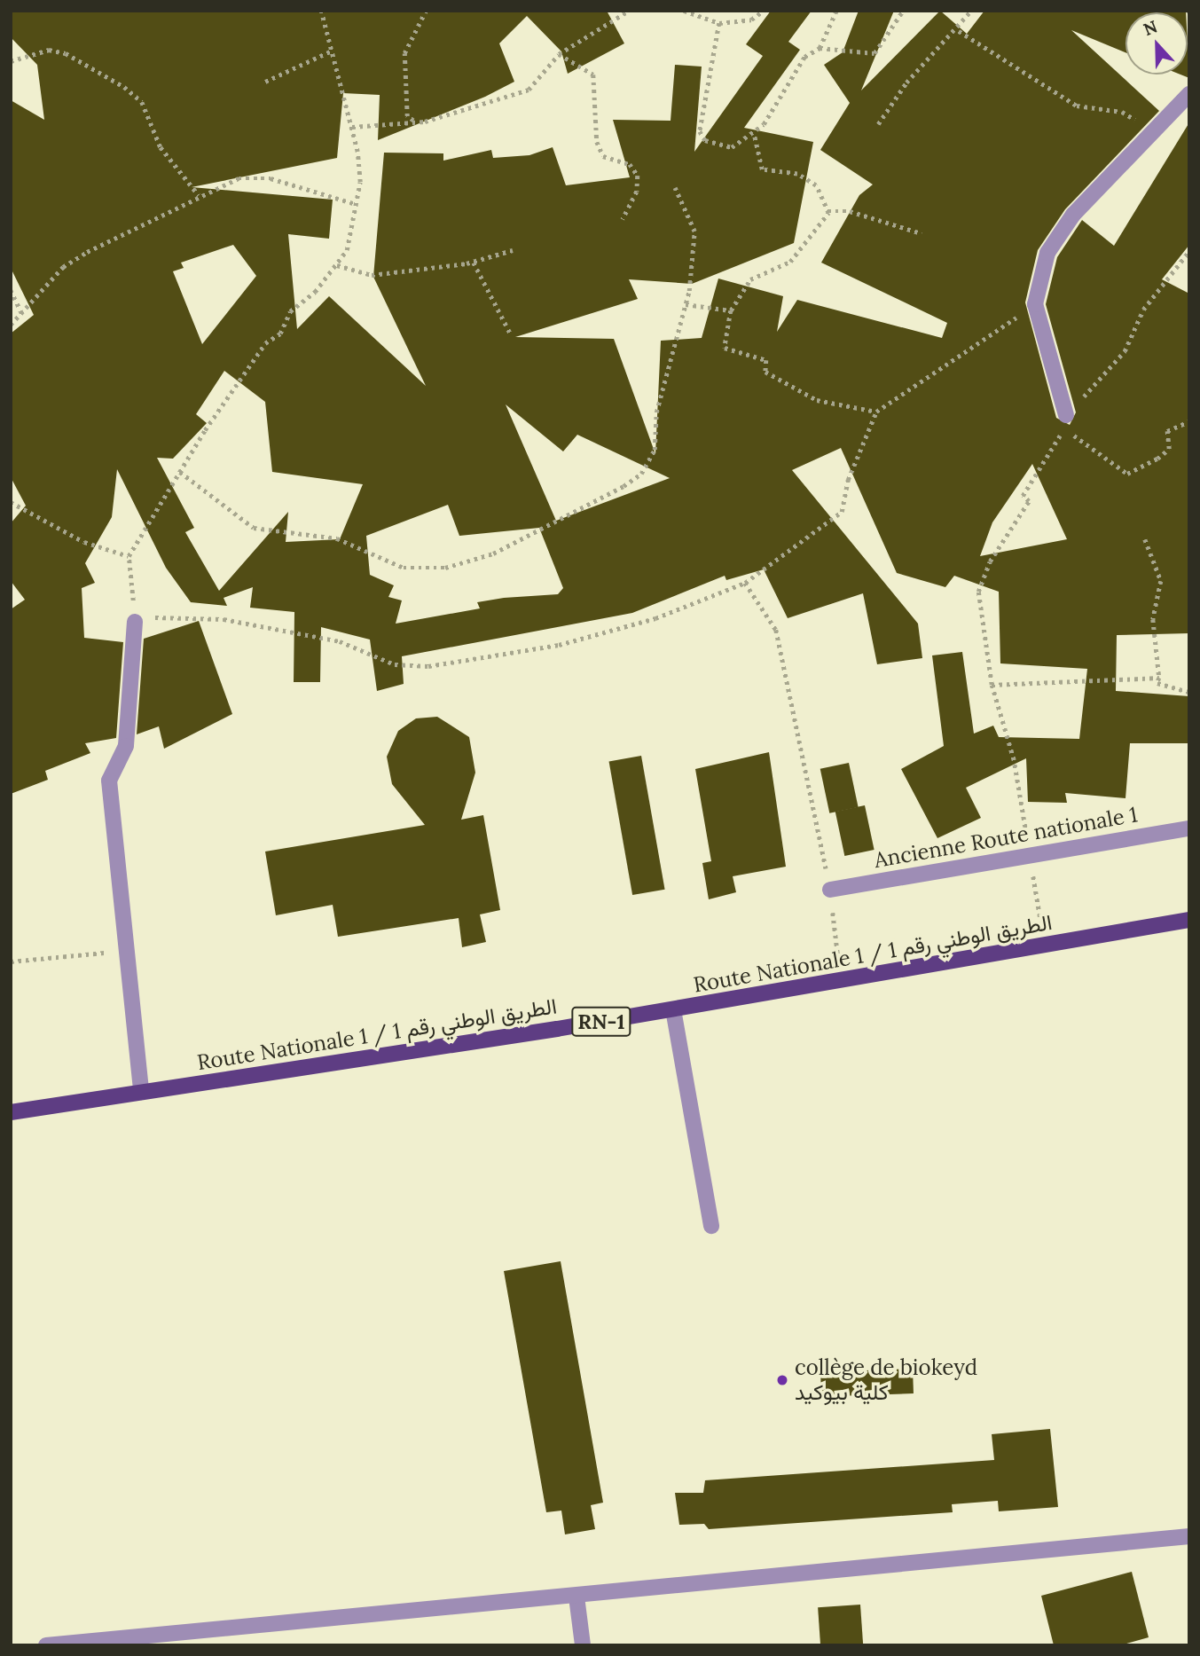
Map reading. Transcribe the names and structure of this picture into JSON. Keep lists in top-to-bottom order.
{
  "streets": {
    "main road": ["Route Nationale 1 / الطريق الوطني رقم 1", "RN-1"],
    "street": ["Ancienne Route nationale 1"]
  },
  "places": ["collège de biokeyd كلية بيوكيد"],
  "north": "top"
}
